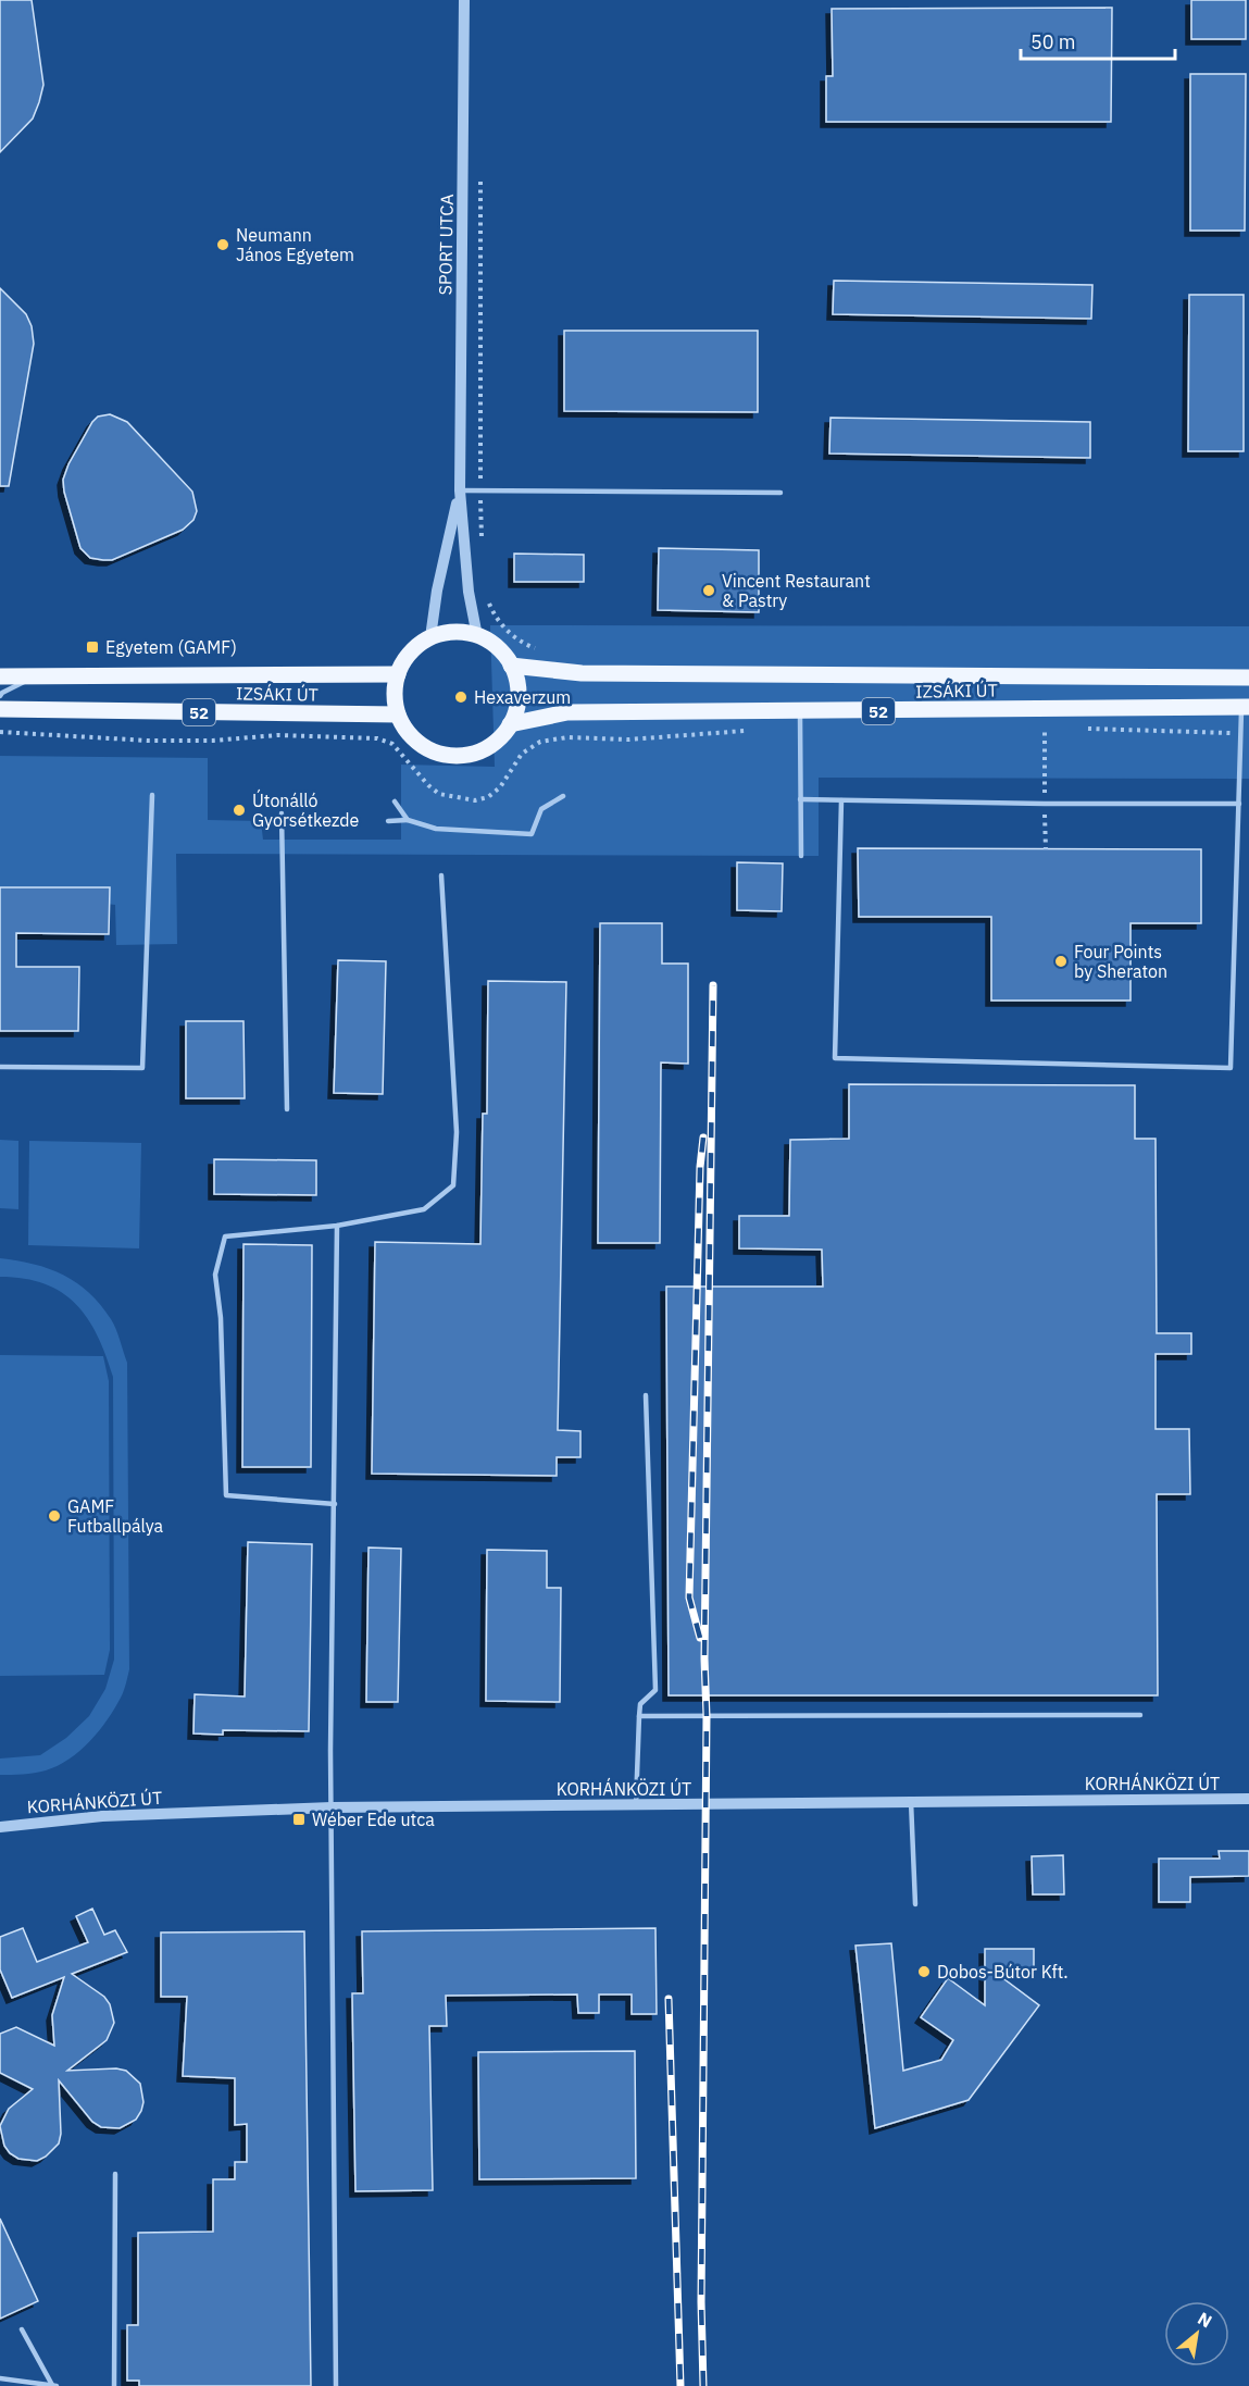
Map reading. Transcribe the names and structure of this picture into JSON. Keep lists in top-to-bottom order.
{
  "streets": {
    "main road": ["IZSÁKI ÚT", "52"],
    "street": ["SPORT UTCA", "KORHÁNKÖZI ÚT"]
  },
  "places": {
    "other": [
      "Neumann János Egyetem",
      "Vincent Restaurant & Pastry",
      "Hexaverzum",
      "Útonálló Gyorsétkezde",
      "Four Points by Sheraton",
      "GAMF Futballpálya",
      "Dobos-Bútor Kft."
    ],
    "transit": ["Egyetem (GAMF)", "Wéber Ede utca"]
  },
  "scale_bar": "50 m",
  "north": "top right"
}
